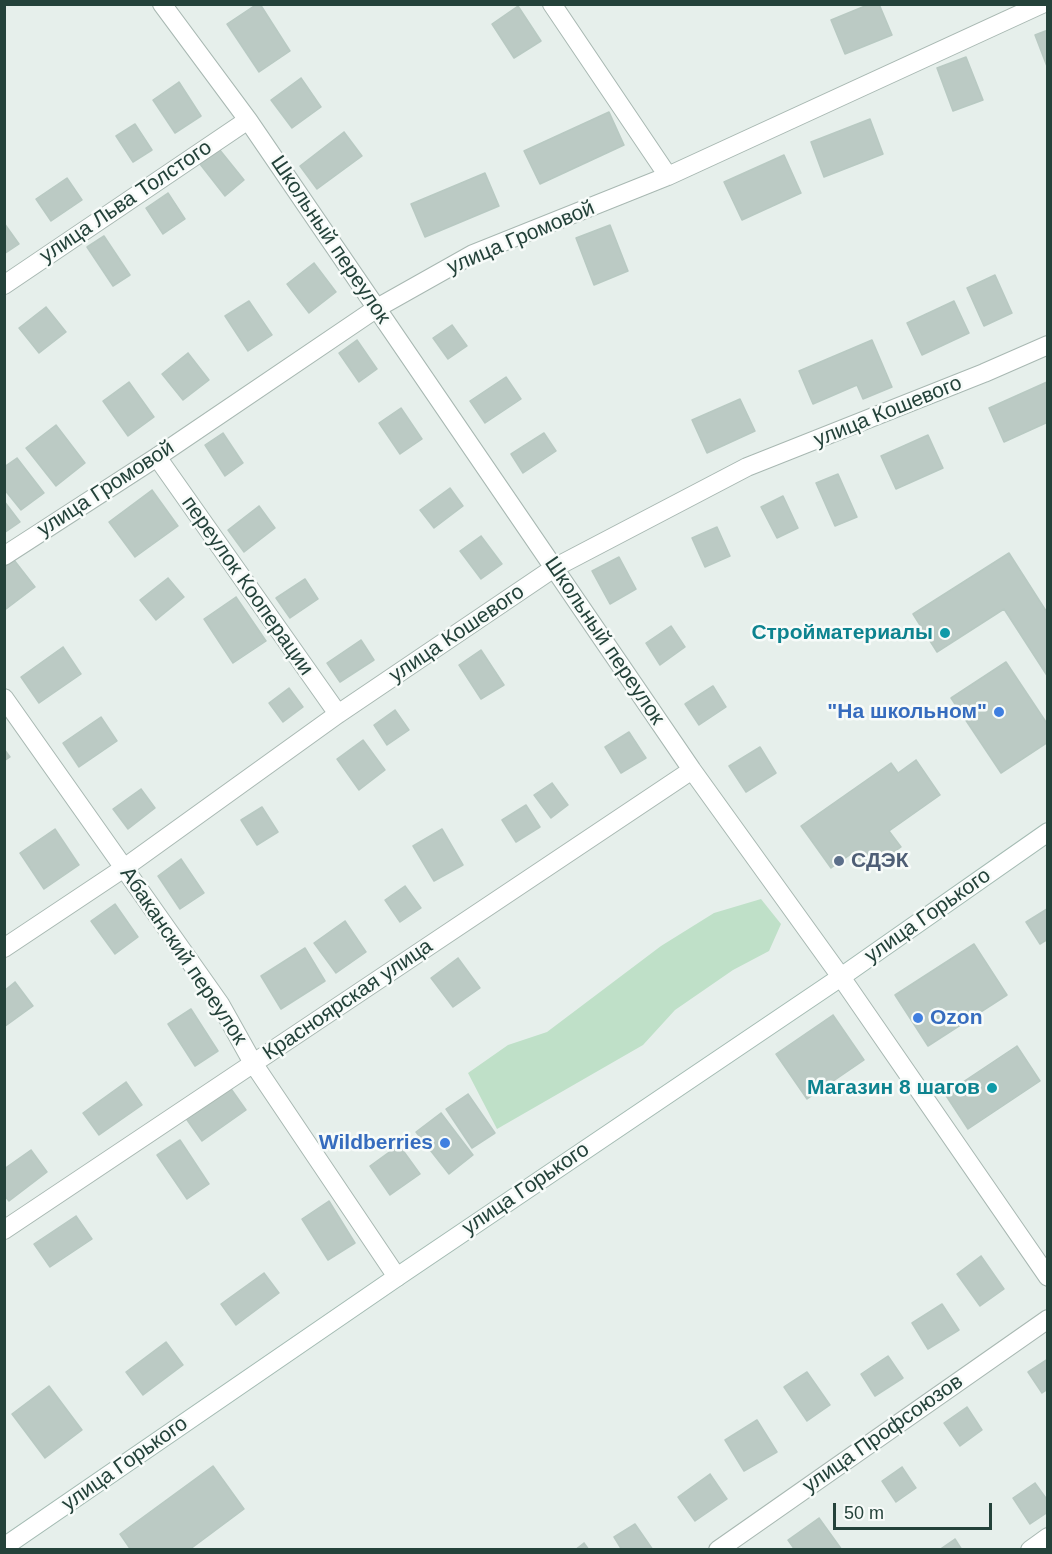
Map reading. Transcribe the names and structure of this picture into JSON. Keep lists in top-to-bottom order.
{
  "streets": {
    "street": [
      "улица Льва Толстого",
      "улица Громовой",
      "Школьный переулок",
      "улица Кошевого",
      "переулок Кооперации",
      "улица Горького",
      "Абаканский переулок",
      "Красноярская улица",
      "улица Профсоюзов"
    ]
  },
  "crossings": [
    ["улица Льва Толстого", "Школьный переулок"],
    ["улица Громовой", "Школьный переулок"],
    ["улица Громовой", "переулок Кооперации"],
    ["Школьный переулок", "улица Кошевого"],
    ["Школьный переулок", "улица Горького"],
    ["Школьный переулок", "Красноярская улица"],
    ["улица Кошевого", "переулок Кооперации"],
    ["улица Кошевого", "Абаканский переулок"],
    ["улица Горького", "Абаканский переулок"],
    ["Абаканский переулок", "Красноярская улица"]
  ],
  "places": [
    "Стройматериалы",
    "\"На школьном\"",
    "СДЭК",
    "Ozon",
    "Магазин 8 шагов",
    "Wildberries"
  ],
  "scale_bar": "50 m"
}
